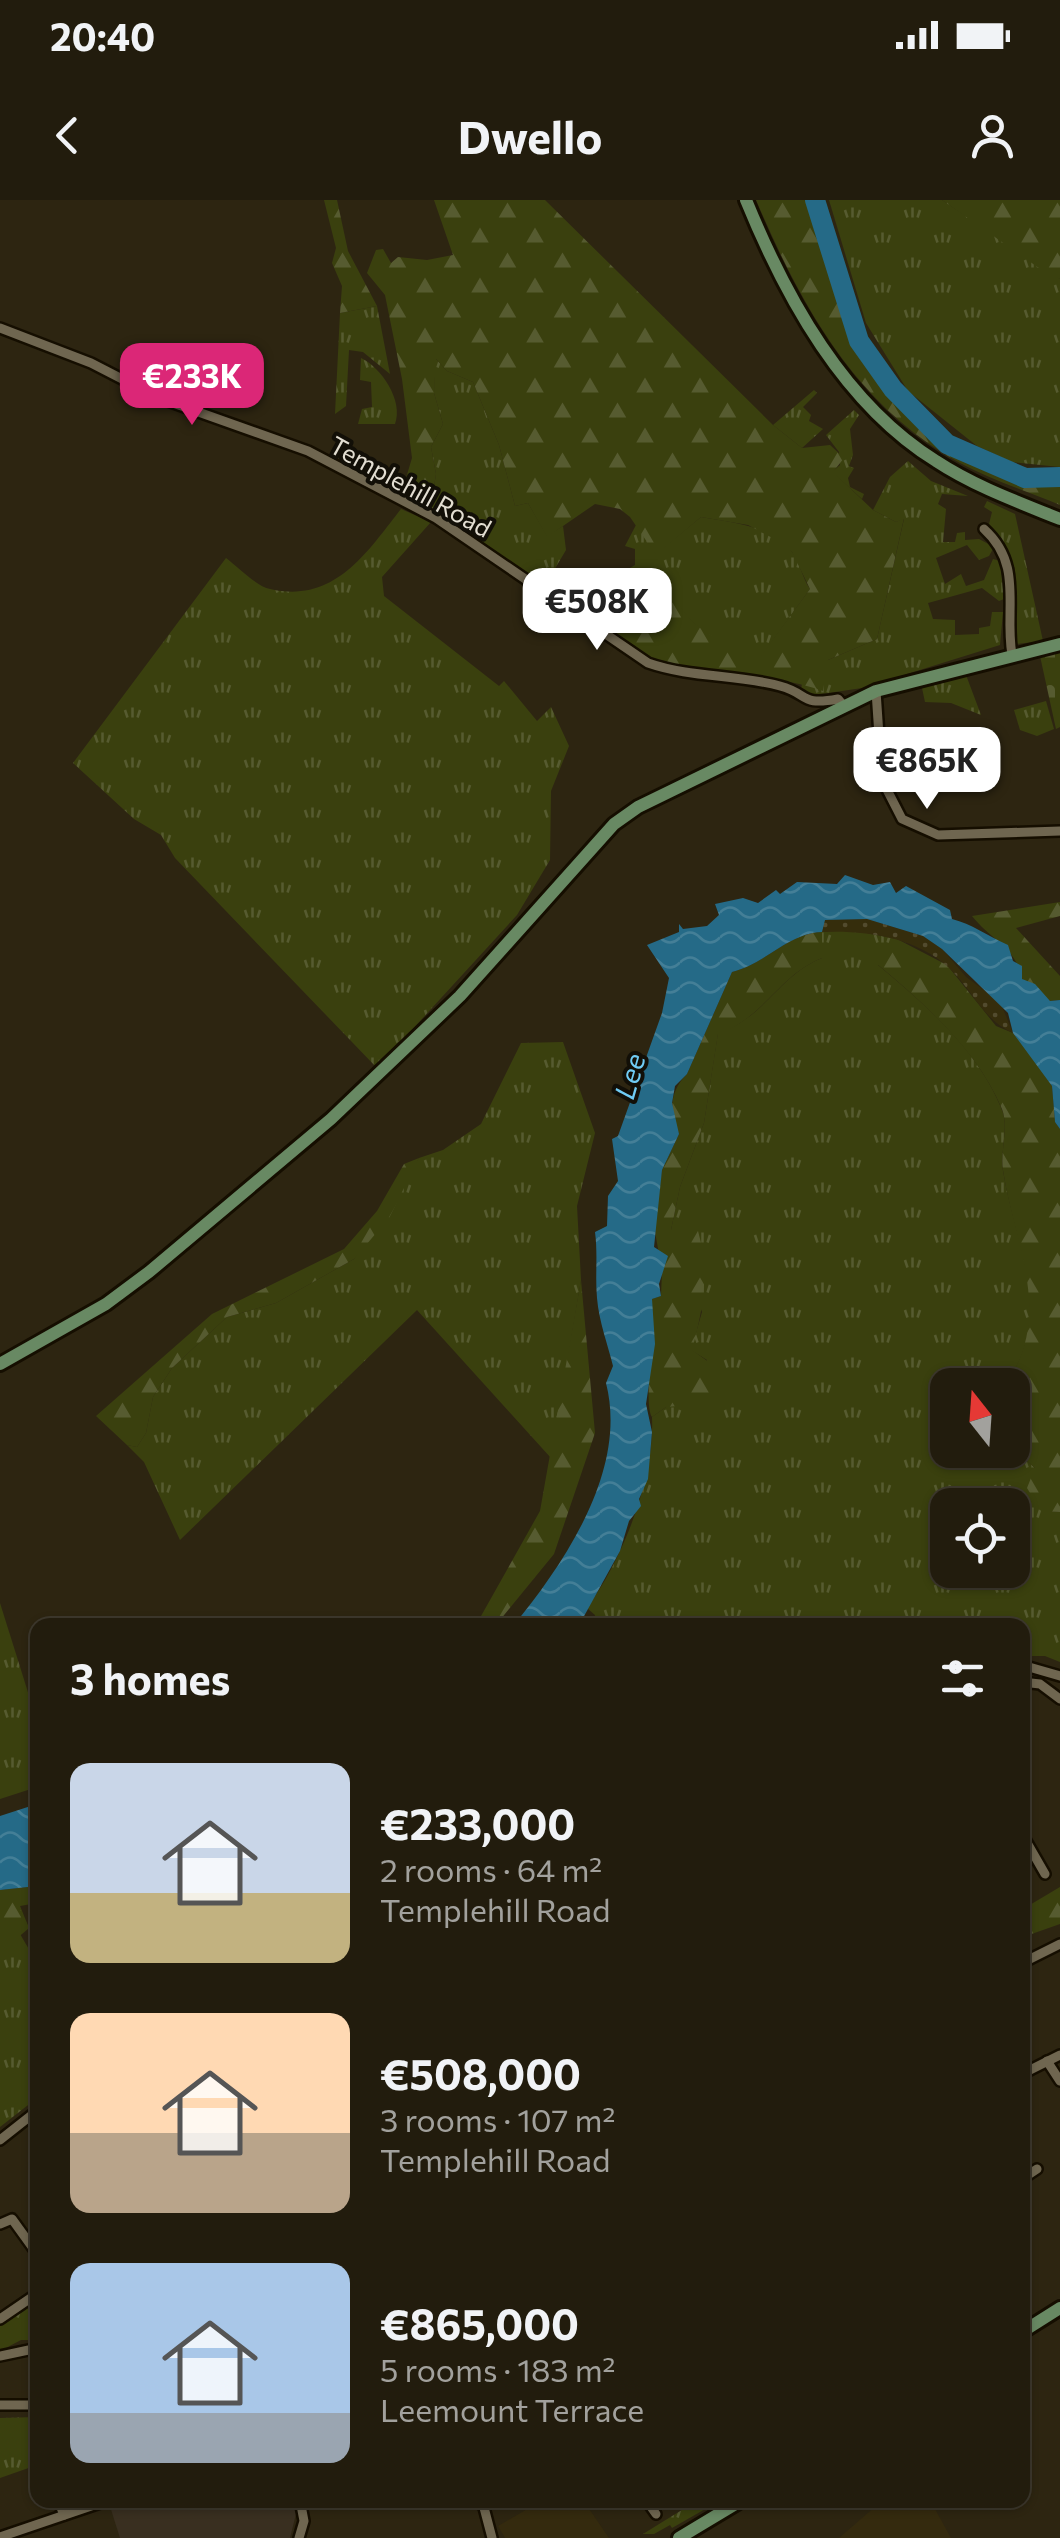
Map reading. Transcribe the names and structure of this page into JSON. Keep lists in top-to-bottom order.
{
  "streets": {
    "street": ["Templehill Road"]
  },
  "water": ["Lee"],
  "north": "top",
  "page": {
    "status": "20:40",
    "header": "Dwello",
    "price": ["€233K", "€508K", "€865K"],
    "heading": "3 homes",
    "list": [
      {
        "name": "€233,000",
        "note": "2 rooms · 64 m² · Templehill Road"
      },
      {
        "name": "€508,000",
        "note": "3 rooms · 107 m² · Templehill Road"
      },
      {
        "name": "€865,000",
        "note": "5 rooms · 183 m² · Leemount Terrace"
      }
    ]
  }
}
